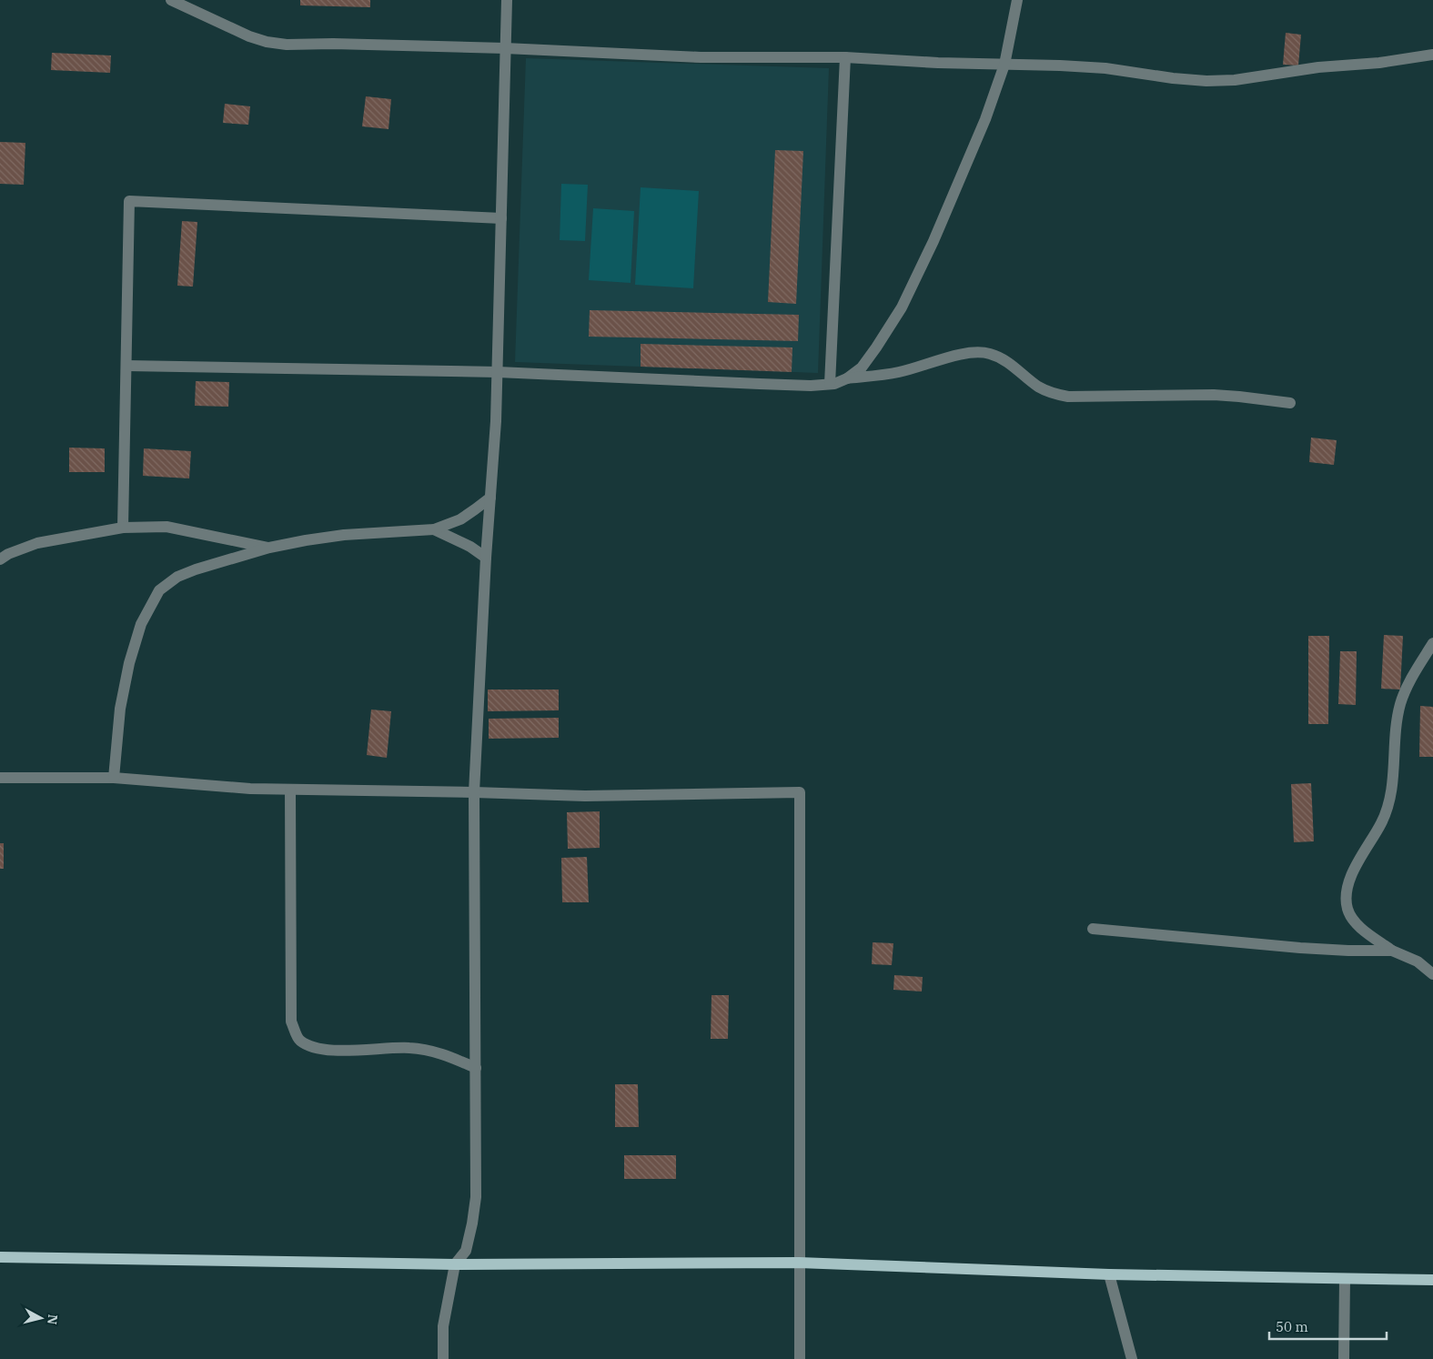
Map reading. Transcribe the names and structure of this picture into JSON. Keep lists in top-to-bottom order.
{
  "scale_bar": "50 m",
  "north": "right"
}
